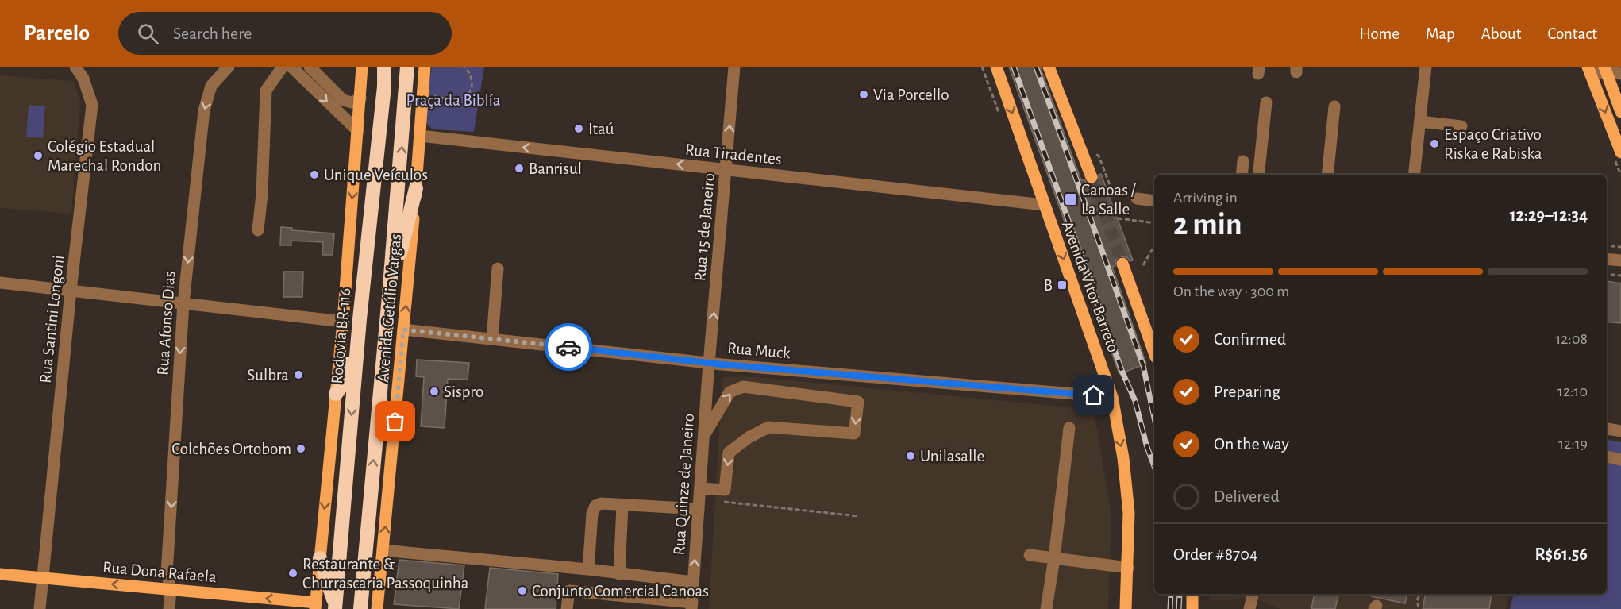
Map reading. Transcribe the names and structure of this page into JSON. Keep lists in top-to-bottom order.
{
  "streets": {
    "highway": ["Rodovia BR-116"],
    "main road": ["Avenida Vitor Barreto", "Avenida Getúlio Vargas", "Rua Dona Rafaela"],
    "street": [
      "Rua Tiradentes",
      "Rua 15 de Janeiro",
      "Rua Santini Longoni",
      "Rua Afonso Dias",
      "Rua Muck",
      "Rua Quinze de Janeiro"
    ]
  },
  "crossings": [
    ["Rua Tiradentes", "Rua 15 de Janeiro"],
    ["Rua Tiradentes", "Avenida Vitor Barreto"],
    ["Rua Tiradentes", "Avenida Getúlio Vargas"],
    ["Rua 15 de Janeiro", "Rua Muck"],
    ["Rua 15 de Janeiro", "Rua Quinze de Janeiro"],
    ["Avenida Vitor Barreto", "Rua Muck"],
    ["Avenida Getúlio Vargas", "Rua Muck"],
    ["Rua Santini Longoni", "Rua Dona Rafaela"],
    ["Rua Afonso Dias", "Rua Dona Rafaela"],
    ["Rua Muck", "Rua Quinze de Janeiro"]
  ],
  "one_way": [
    "Rua Tiradentes",
    "Rua 15 de Janeiro",
    "Rua Afonso Dias",
    "Rua Dona Rafaela"
  ],
  "parks": ["Praça da Biblía"],
  "places": {
    "other": [
      "Via Porcello",
      "Itaú",
      "Espaço Criativo Riska e Rabiska",
      "Colégio Estadual Marechal Rondon",
      "Banrisul",
      "Unique Veículos",
      "Sulbra",
      "Sispro",
      "Colchões Ortobom",
      "Unilasalle",
      "Restaurante & Churrascaria Passoquinha",
      "Conjunto Comercial Canoas"
    ],
    "transit": ["Canoas / La Salle", "B"]
  },
  "page": {
    "header": "Parcelo",
    "search": "Search here",
    "nav": [
      "Home",
      "Map",
      "About",
      "Contact"
    ],
    "heading": ["2 min", "Arriving in", "12:29–12:34"],
    "panel": ["Order #8704", "R$61.56"],
    "bar": "On the way · 300 m",
    "list": [
      ["Confirmed", "12:08"],
      ["Preparing", "12:10"],
      ["On the way", "12:19"],
      "Delivered"
    ]
  }
}
